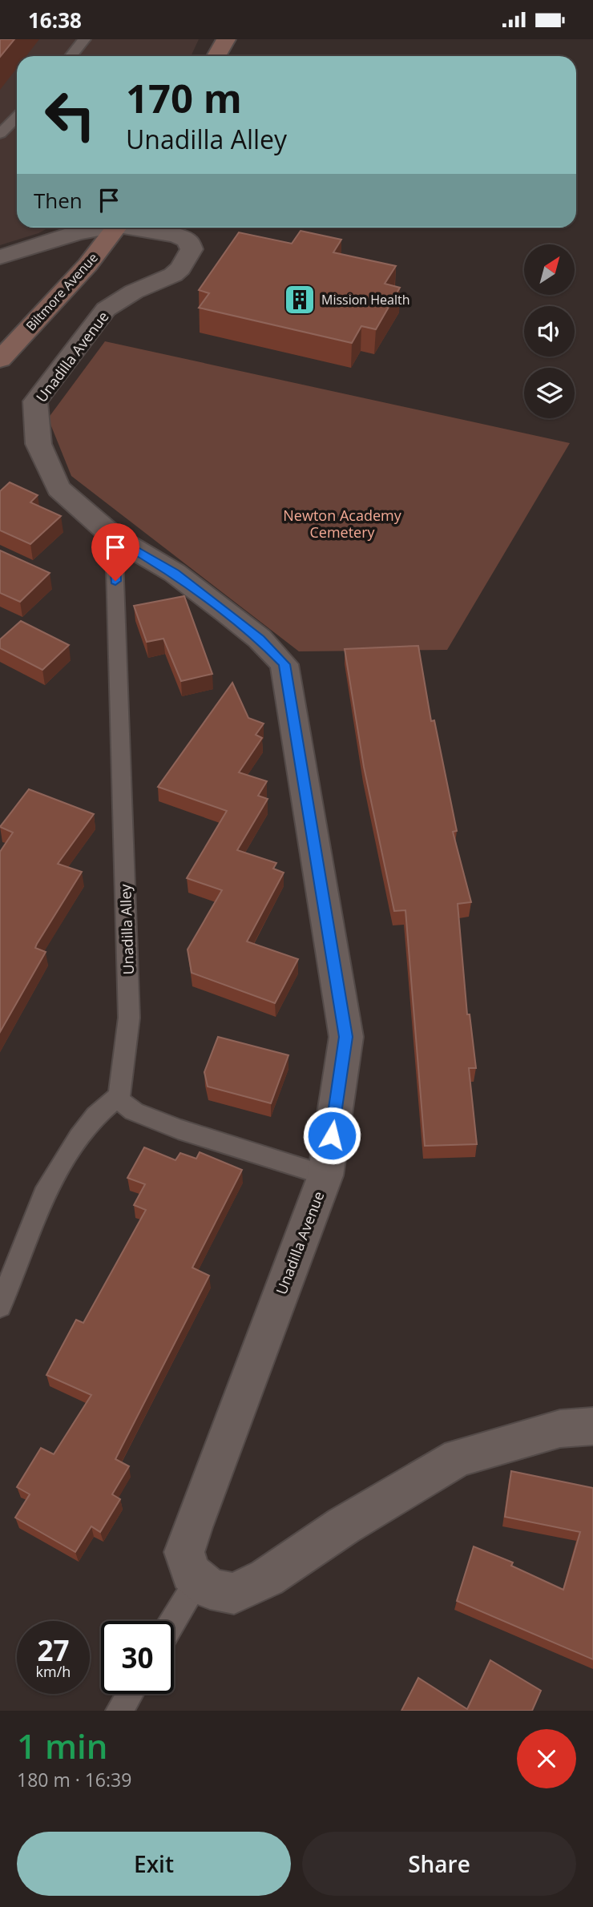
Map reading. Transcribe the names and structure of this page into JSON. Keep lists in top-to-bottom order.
{
  "streets": {
    "main road": ["Biltmore Avenue"],
    "street": ["Unadilla Avenue"],
    "lane": ["Unadilla Alley"]
  },
  "crossings": [
    ["Unadilla Avenue", "Unadilla Alley"]
  ],
  "parks": ["Newton Academy Cemetery"],
  "places": {
    "building": ["Mission Health"]
  },
  "north": "top right",
  "page": {
    "status": "16:38",
    "turn": ["170 m", "Unadilla Alley"],
    "then": "Then",
    "speed": "27 km/h",
    "limit": "30",
    "heading": ["1 min", "180 m · 16:39"],
    "buttons": ["Exit", "Share"]
  }
}
